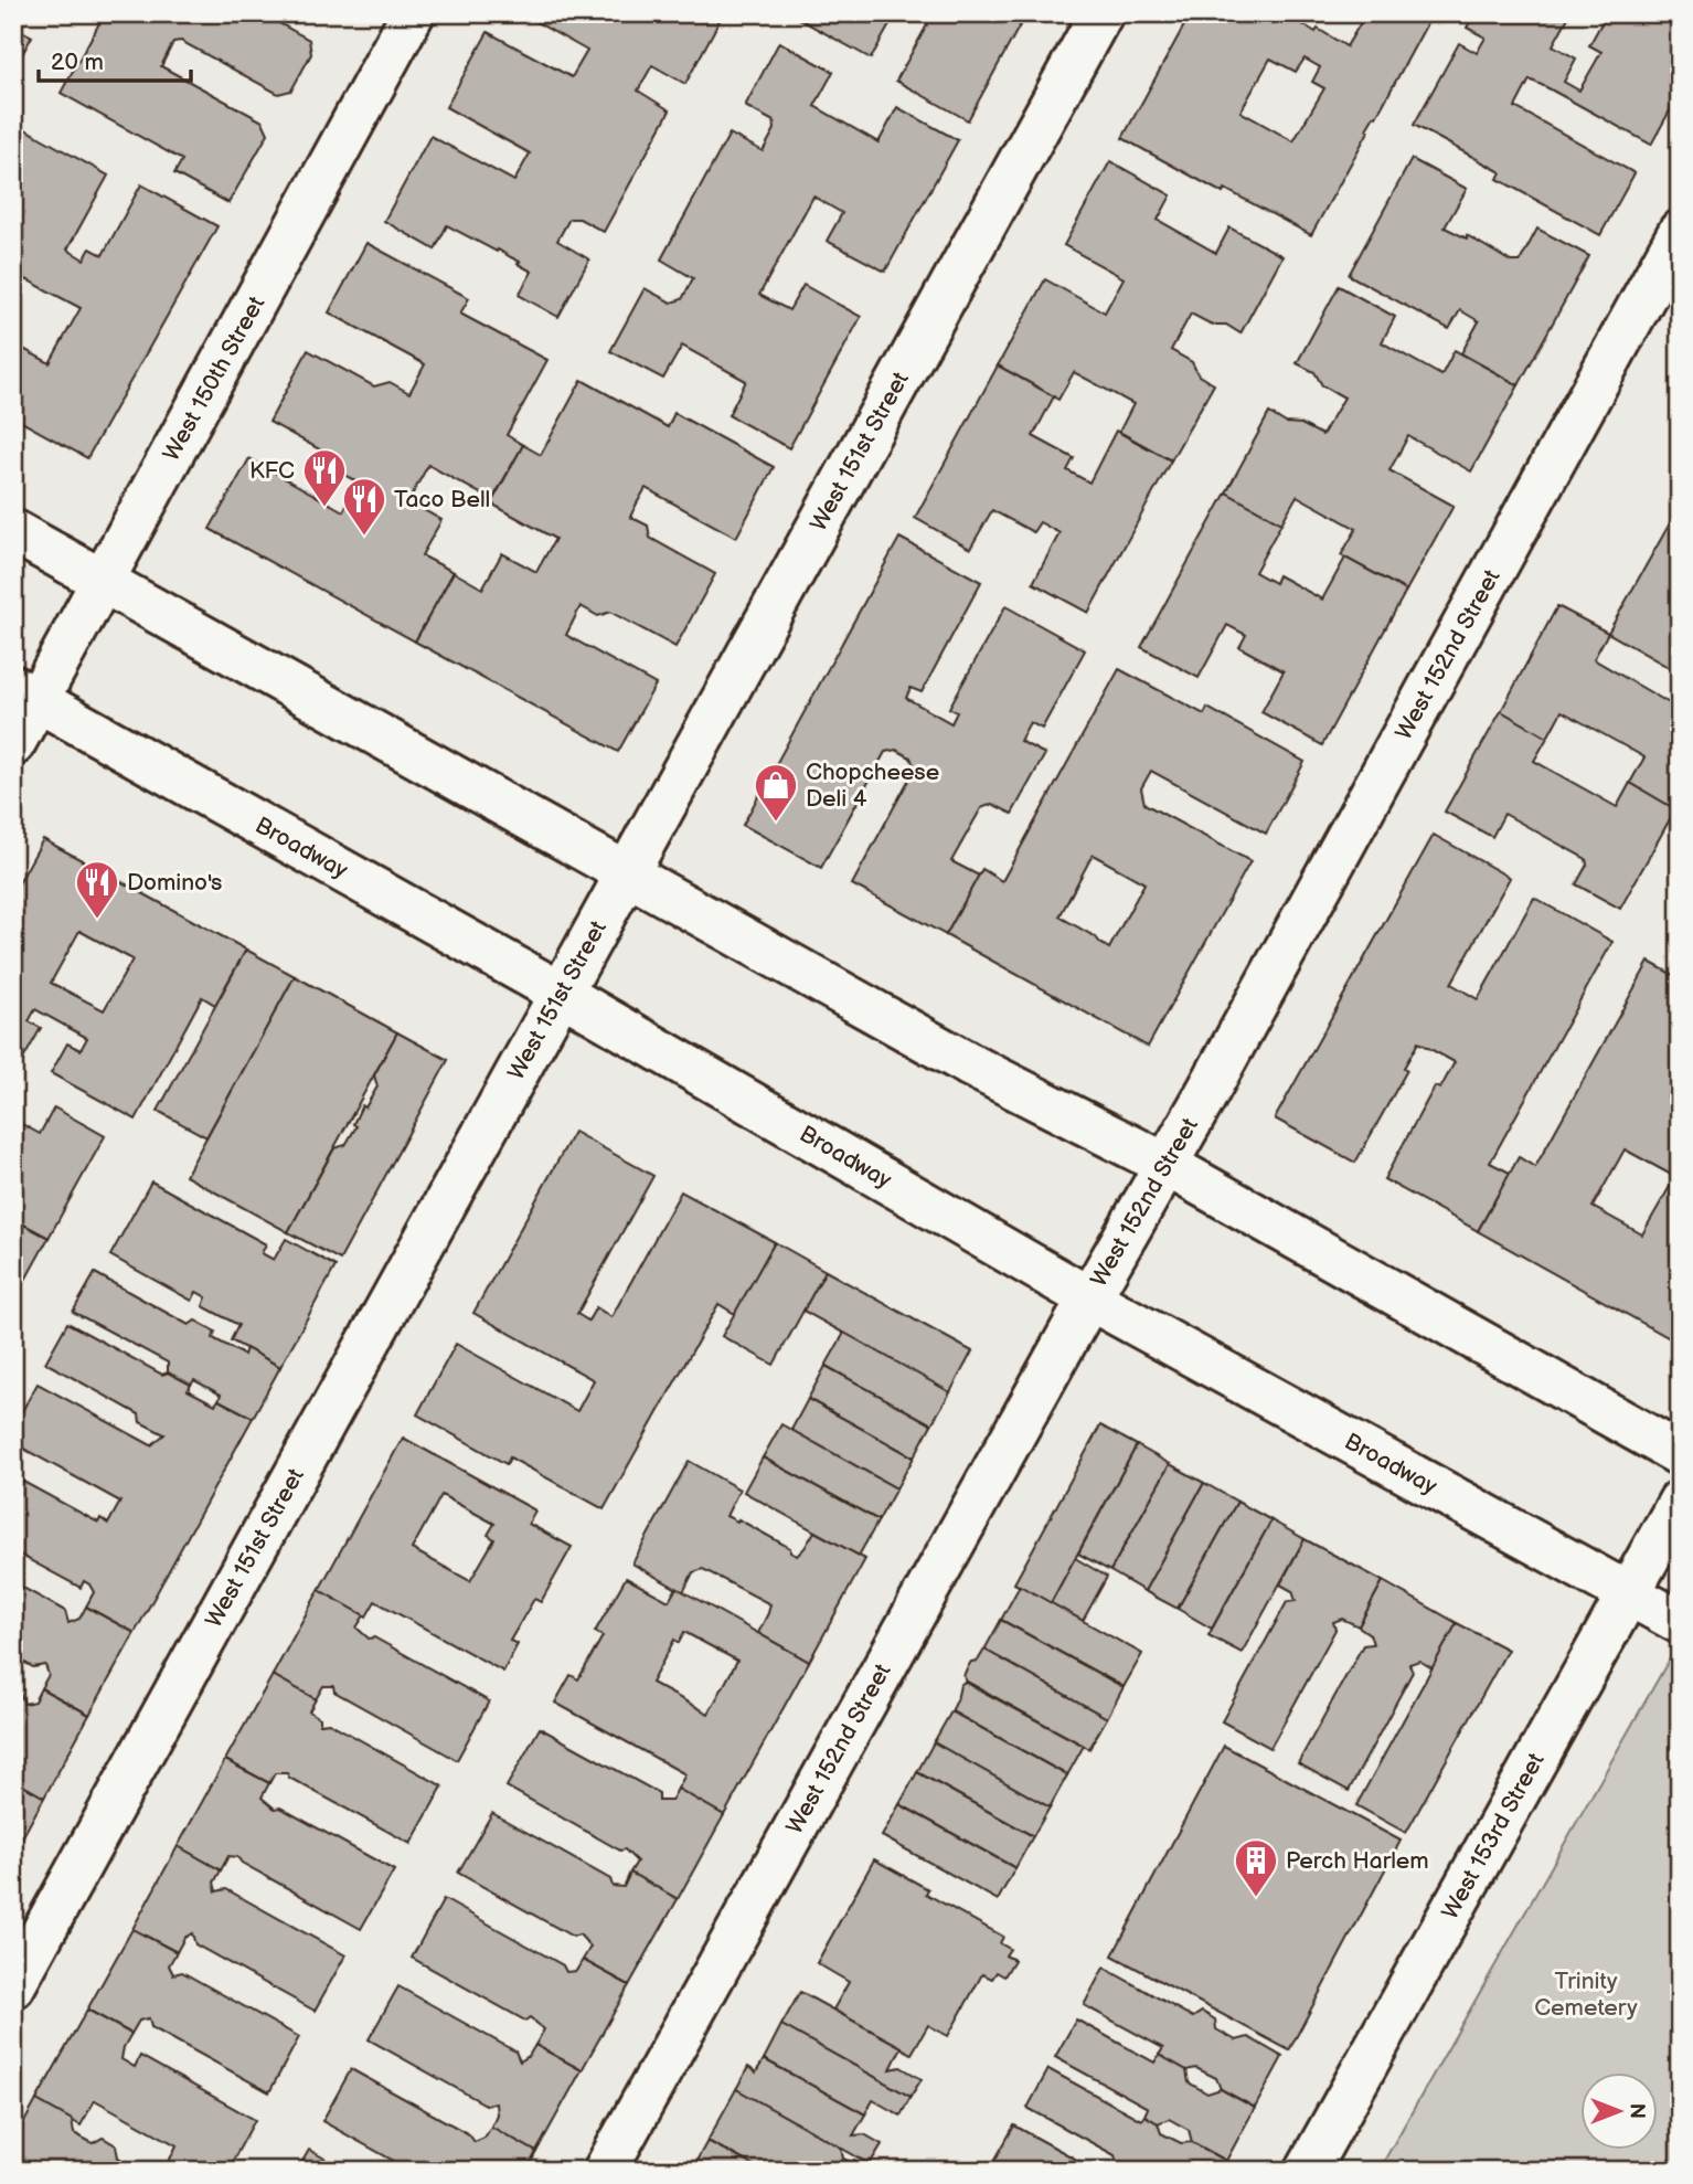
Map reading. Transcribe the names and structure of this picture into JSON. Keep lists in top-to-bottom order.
{
  "streets": {
    "street": [
      "West 150th Street",
      "West 151st Street",
      "West 152nd Street",
      "Broadway",
      "West 153rd Street"
    ]
  },
  "crossings": [
    ["West 150th Street", "Broadway"],
    ["West 151st Street", "Broadway"],
    ["West 152nd Street", "Broadway"],
    ["Broadway", "West 153rd Street"]
  ],
  "parks": ["Trinity Cemetery"],
  "places": {
    "restaurant": ["KFC", "Taco Bell", "Domino's"],
    "shop": ["Chopcheese Deli 4"],
    "building": ["Perch Harlem"]
  },
  "scale_bar": "20 m",
  "north": "right"
}
